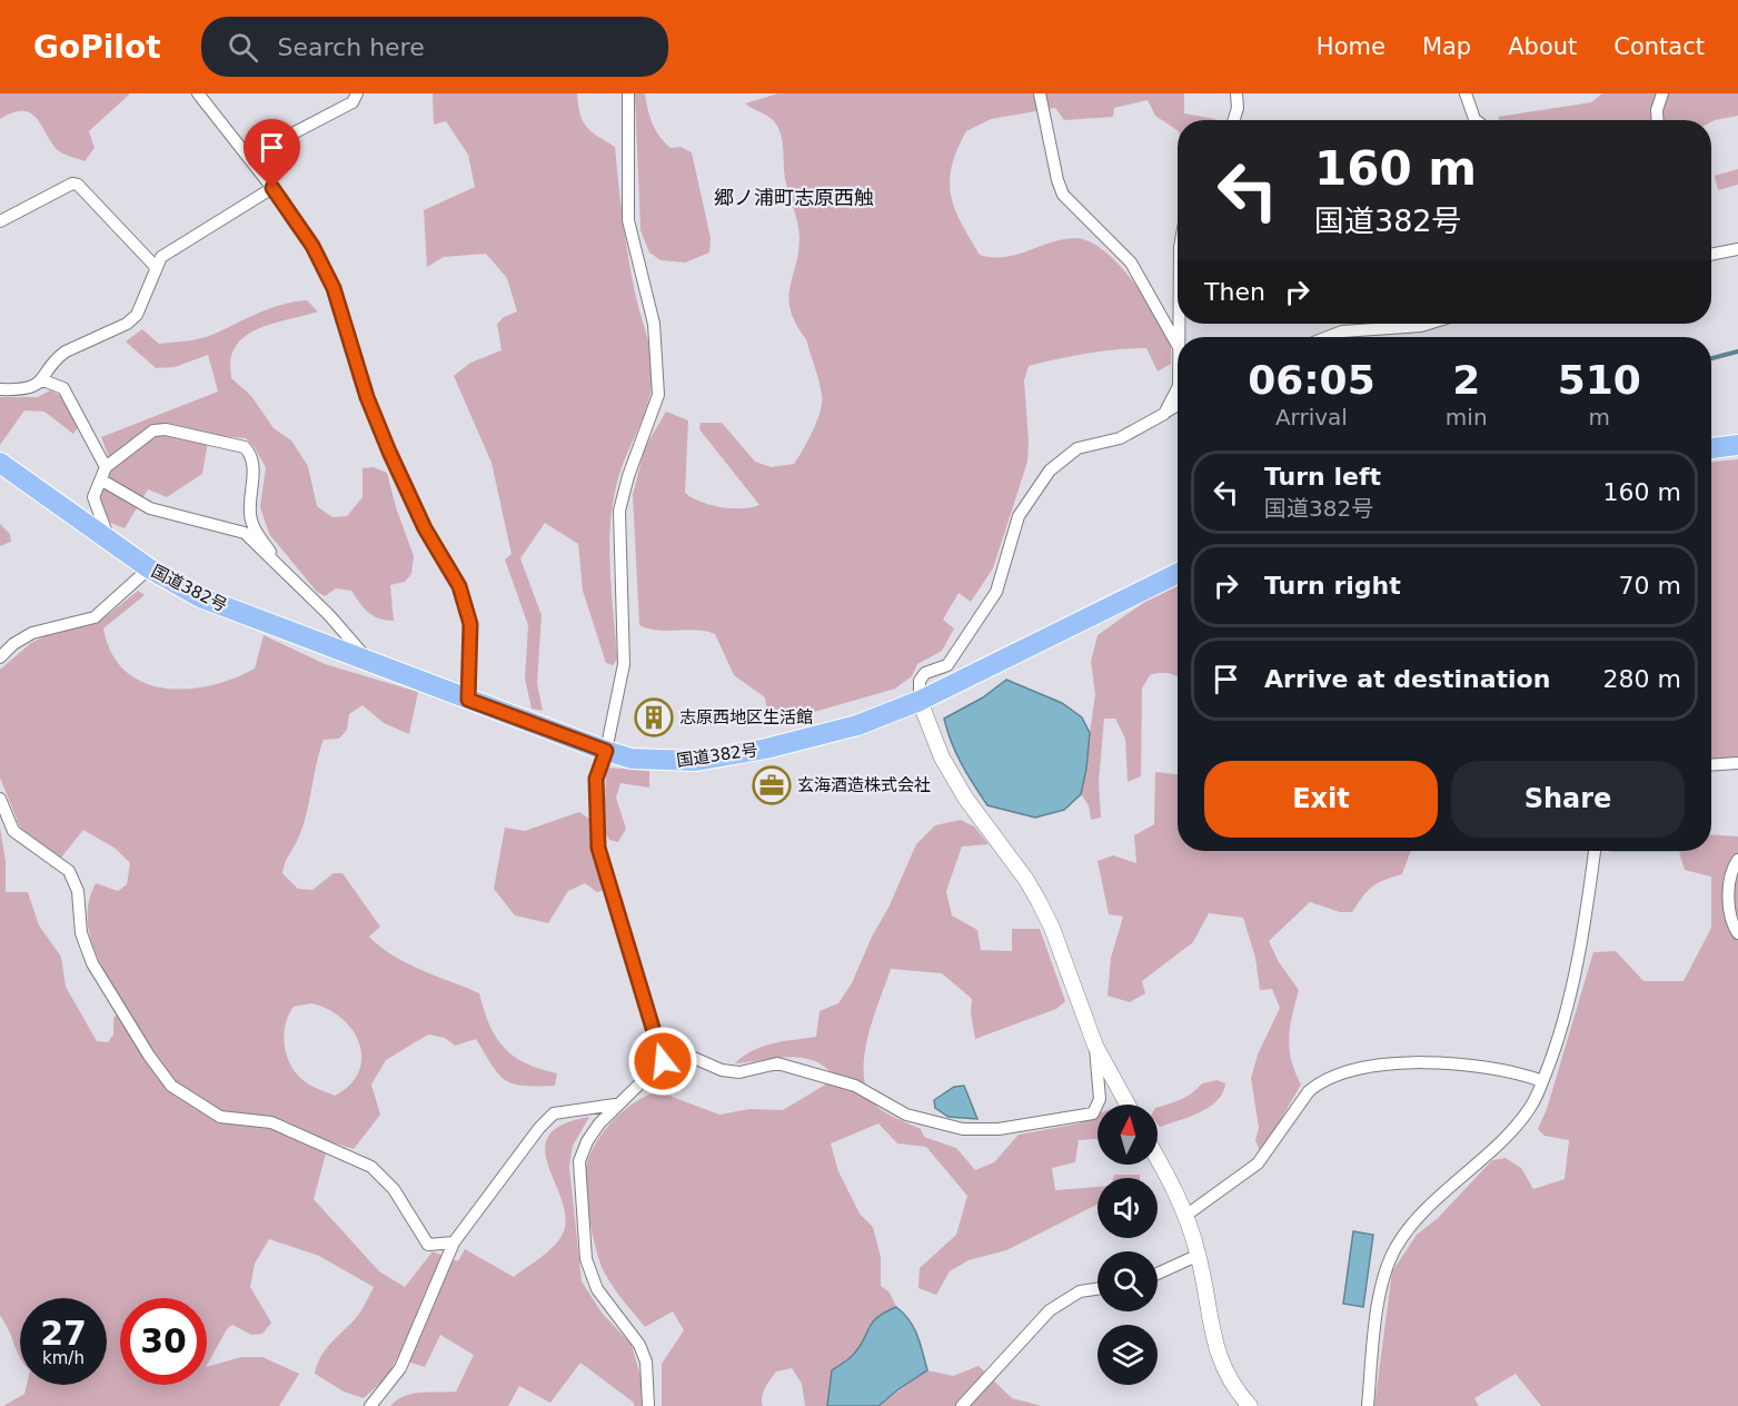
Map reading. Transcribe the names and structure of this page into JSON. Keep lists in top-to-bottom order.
{
  "streets": {
    "highway": ["国道382号"]
  },
  "districts": ["郷ノ浦町志原西触"],
  "places": {
    "building": ["志原西地区生活館"],
    "office": ["玄海酒造株式会社"]
  },
  "north": "top",
  "page": {
    "header": "GoPilot",
    "search": "Search here",
    "nav": [
      "Home",
      "Map",
      "About",
      "Contact"
    ],
    "turn": ["160 m", "国道382号"],
    "then": "Then",
    "eta": [
      "06:05",
      "Arrival",
      "2",
      "min",
      "510",
      "m"
    ],
    "list": [
      {
        "name": "Turn left",
        "note": "国道382号",
        "value": "160 m"
      },
      {
        "name": "Turn right",
        "value": "70 m"
      },
      {
        "name": "Arrive at destination",
        "value": "280 m"
      }
    ],
    "buttons": ["Exit", "Share"],
    "speed": "27 km/h",
    "limit": "30"
  }
}
